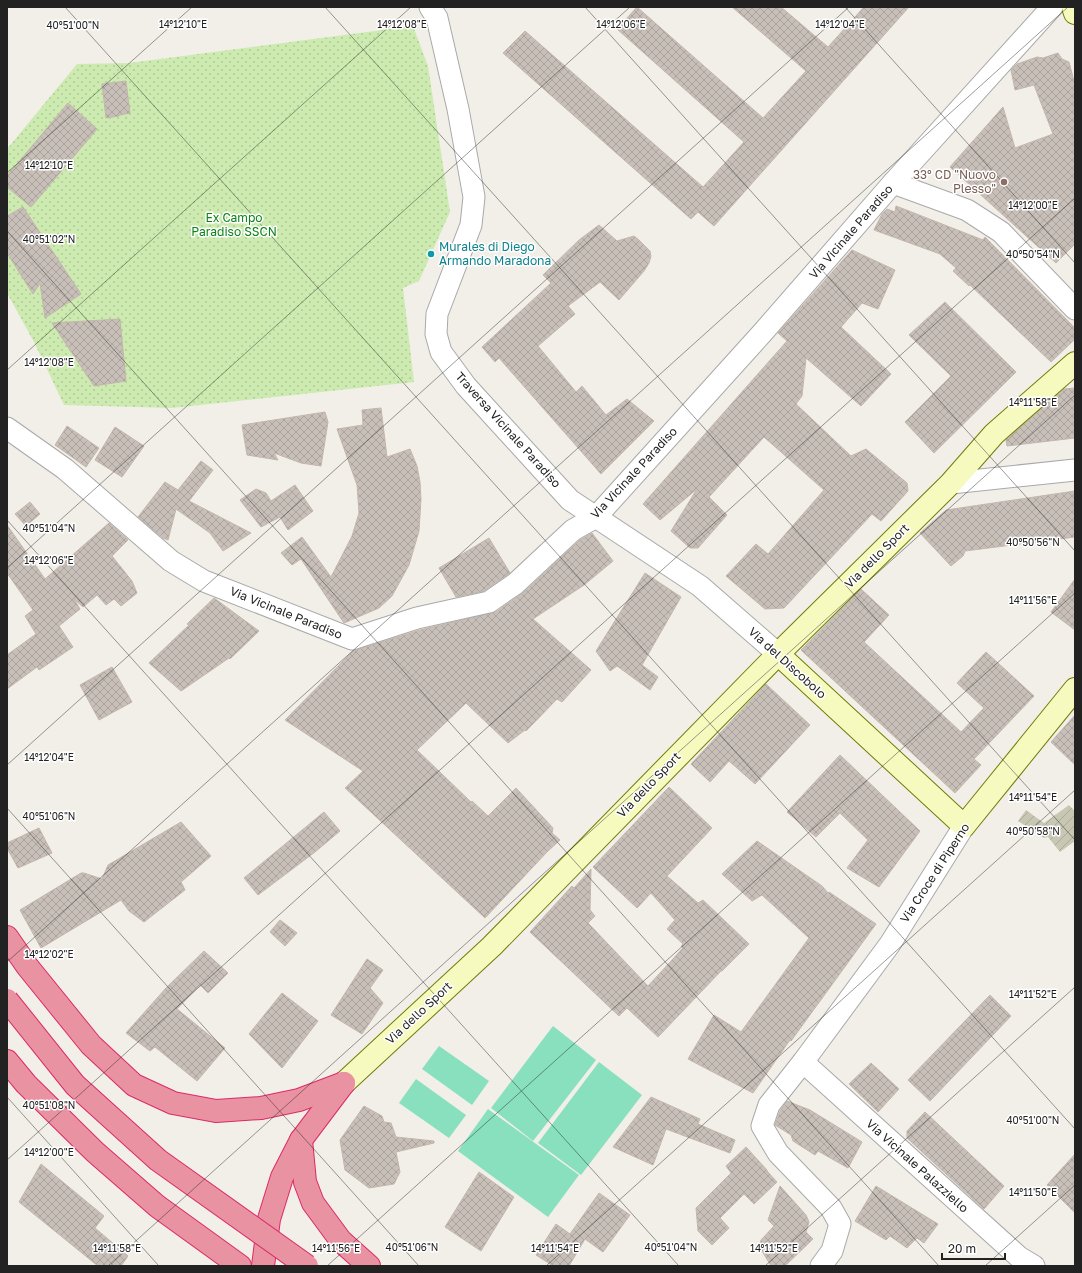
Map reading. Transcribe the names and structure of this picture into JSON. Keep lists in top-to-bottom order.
{
  "streets": {
    "street": [
      "Via Vicinale Paradiso",
      "Traversa Vicinale Paradiso",
      "Via dello Sport",
      "Via del Discobolo",
      "Via Croce di Piperno",
      "Via Vicinale Palazziello"
    ]
  },
  "crossings": [
    ["Via Vicinale Paradiso", "Traversa Vicinale Paradiso"],
    ["Via Vicinale Paradiso", "Via del Discobolo"],
    ["Traversa Vicinale Paradiso", "Via del Discobolo"],
    ["Via dello Sport", "Via del Discobolo"],
    ["Via del Discobolo", "Via Croce di Piperno"],
    ["Via Croce di Piperno", "Via Vicinale Palazziello"]
  ],
  "parks": ["Ex Campo Paradiso SSCN"],
  "places": ["33° CD \"Nuovo Plesso\"", "Murales di Diego Armando Maradona"],
  "scale_bar": "20 m",
  "coordinates": [
    "14°12'10\"E",
    "14°12'08\"E",
    "14°12'06\"E",
    "14°12'04\"E",
    "40°51'00\"N",
    "14°12'00\"E",
    "40°51'02\"N",
    "40°50'54\"N",
    "14°11'58\"E",
    "40°51'04\"N",
    "40°50'56\"N",
    "14°11'56\"E",
    "14°11'54\"E",
    "40°51'06\"N",
    "40°50'58\"N",
    "14°12'02\"E",
    "14°11'52\"E",
    "40°51'08\"N",
    "14°11'50\"E"
  ]
}
